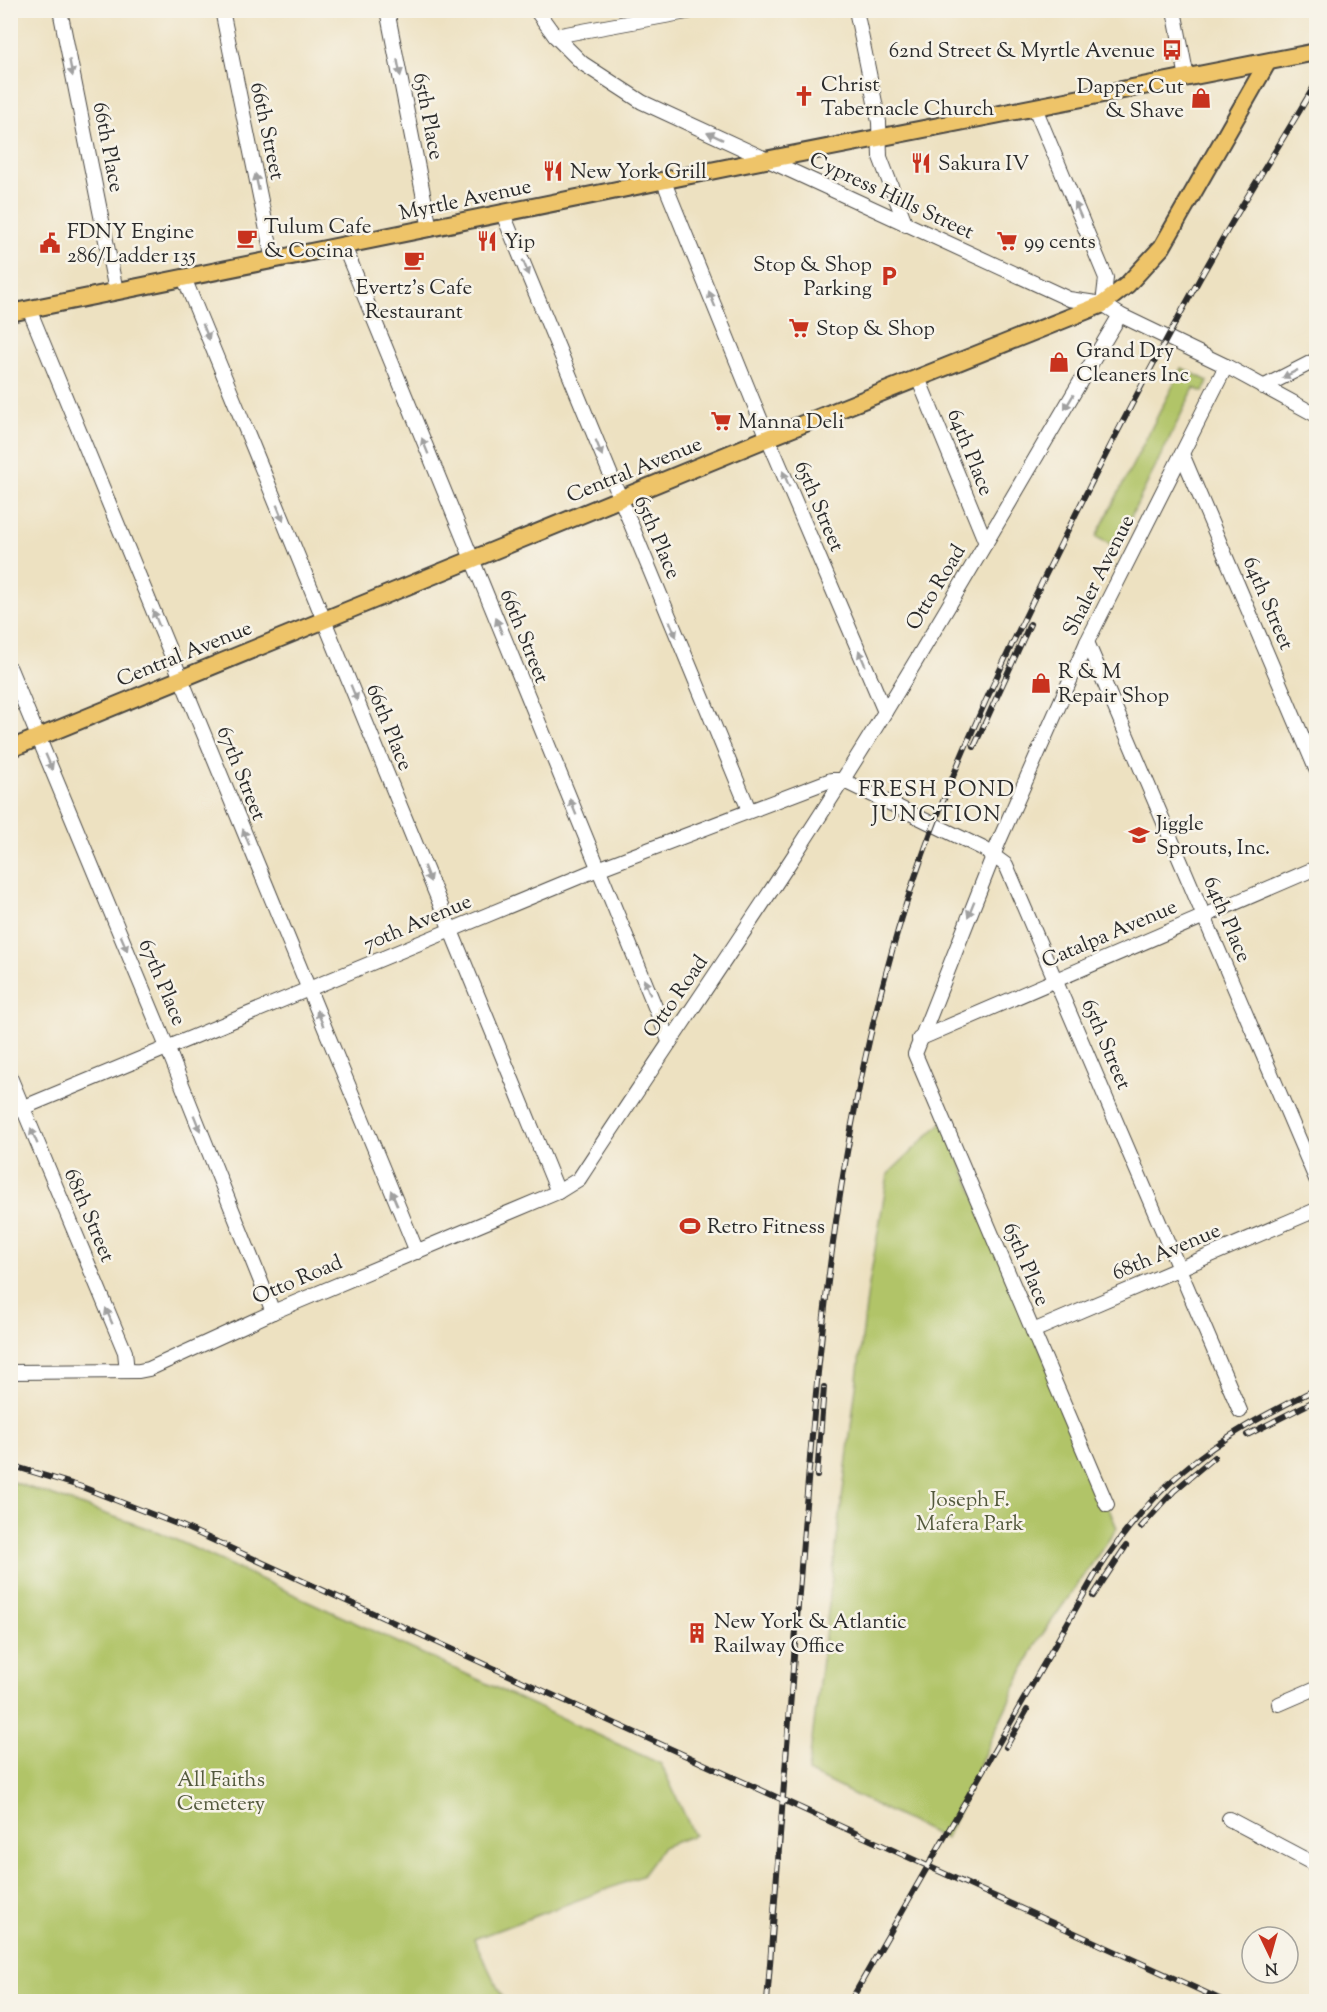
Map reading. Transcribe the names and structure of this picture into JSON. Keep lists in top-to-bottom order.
{
  "streets": {
    "main road": ["Myrtle Avenue", "Central Avenue"],
    "street": [
      "65th Place",
      "66th Street",
      "66th Place",
      "Cypress Hills Street",
      "64th Place",
      "65th Street",
      "Shaler Avenue",
      "Otto Road",
      "64th Street",
      "67th Street",
      "70th Avenue",
      "Catalpa Avenue",
      "67th Place",
      "68th Street",
      "68th Avenue"
    ]
  },
  "crossings": [
    ["65th Place", "Myrtle Avenue"],
    ["65th Place", "Central Avenue"],
    ["65th Place", "Shaler Avenue"],
    ["65th Place", "70th Avenue"],
    ["65th Place", "Catalpa Avenue"],
    ["65th Place", "68th Avenue"],
    ["66th Street", "Myrtle Avenue"],
    ["66th Street", "Central Avenue"],
    ["66th Street", "Otto Road"],
    ["66th Street", "70th Avenue"],
    ["66th Place", "Myrtle Avenue"],
    ["66th Place", "Central Avenue"],
    ["66th Place", "Otto Road"],
    ["66th Place", "70th Avenue"],
    ["Cypress Hills Street", "Myrtle Avenue"],
    ["Cypress Hills Street", "Central Avenue"],
    ["Cypress Hills Street", "Shaler Avenue"],
    ["Cypress Hills Street", "Otto Road"],
    ["Myrtle Avenue", "Central Avenue"],
    ["Myrtle Avenue", "65th Street"],
    ["Myrtle Avenue", "67th Street"],
    ["64th Place", "Central Avenue"],
    ["64th Place", "Shaler Avenue"],
    ["64th Place", "Otto Road"],
    ["64th Place", "Catalpa Avenue"],
    ["Central Avenue", "65th Street"],
    ["Central Avenue", "67th Street"],
    ["Central Avenue", "67th Place"],
    ["65th Street", "Shaler Avenue"],
    ["65th Street", "Otto Road"],
    ["65th Street", "70th Avenue"],
    ["65th Street", "Catalpa Avenue"],
    ["65th Street", "68th Avenue"],
    ["Shaler Avenue", "64th Street"],
    ["Shaler Avenue", "Catalpa Avenue"],
    ["Otto Road", "67th Street"],
    ["Otto Road", "70th Avenue"],
    ["Otto Road", "67th Place"],
    ["Otto Road", "68th Street"],
    ["67th Street", "70th Avenue"],
    ["70th Avenue", "67th Place"],
    ["70th Avenue", "68th Street"]
  ],
  "one_way": [
    "65th Place",
    "66th Street",
    "66th Place",
    "65th Street",
    "67th Street",
    "67th Place",
    "68th Street"
  ],
  "districts": ["FRESH POND JUNCTION"],
  "parks": ["Joseph F. Mafera Park", "All Faiths Cemetery"],
  "places": {
    "bus stop": ["62nd Street & Myrtle Avenue"],
    "church": ["Christ Tabernacle Church"],
    "shop": ["Dapper Cut & Shave", "Grand Dry Cleaners Inc", "R & M Repair Shop"],
    "restaurant": ["Sakura IV", "New York Grill", "Yip"],
    "cafe": ["Tulum Cafe & Cocina", "Evertz's Cafe Restaurant"],
    "supermarket": ["99 cents", "Stop & Shop", "Manna Deli"],
    "public building": ["FDNY Engine 286/Ladder 135"],
    "parking": ["Stop & Shop Parking"],
    "school or university": ["Jiggle Sprouts, Inc."],
    "sports": ["Retro Fitness"],
    "building": ["New York & Atlantic Railway Office"]
  },
  "north": "bottom"
}
